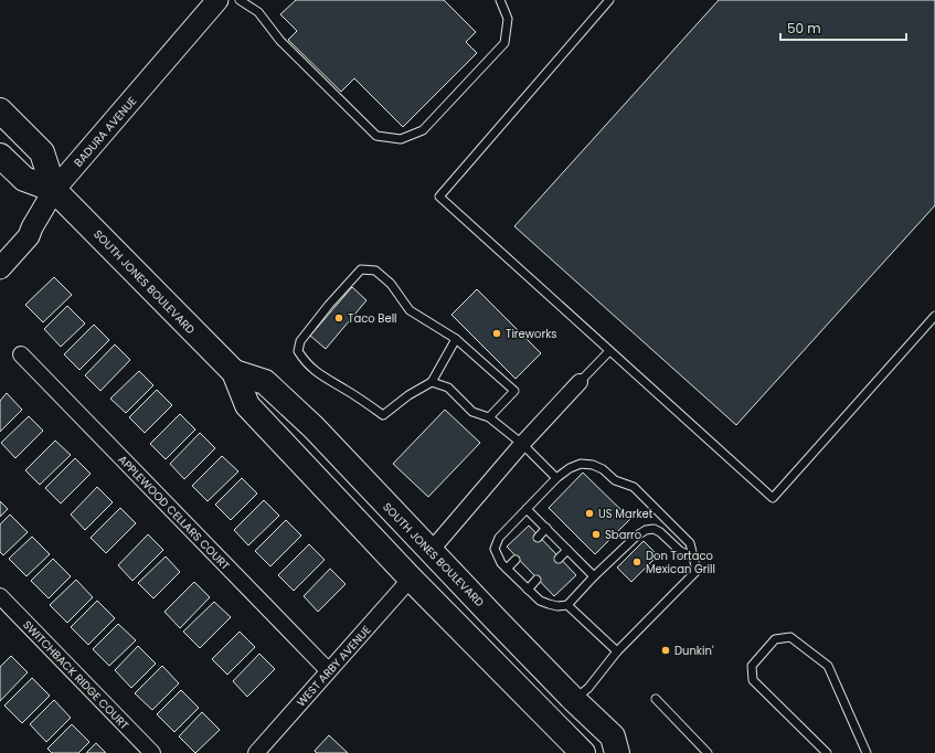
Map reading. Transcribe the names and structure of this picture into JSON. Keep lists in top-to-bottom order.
{
  "streets": {
    "main road": ["BADURA AVENUE", "SOUTH JONES BOULEVARD"],
    "street": ["APPLEWOOD CELLARS COURT", "WEST ARBY AVENUE", "SWITCHBACK RIDGE COURT"]
  },
  "crossings": [
    ["BADURA AVENUE", "SOUTH JONES BOULEVARD"],
    ["SOUTH JONES BOULEVARD", "WEST ARBY AVENUE"],
    ["APPLEWOOD CELLARS COURT", "WEST ARBY AVENUE"]
  ],
  "places": [
    "Taco Bell",
    "Tireworks",
    "US Market",
    "Sbarro",
    "Don Tortaco Mexican Grill",
    "Dunkin'"
  ],
  "scale_bar": "50 m"
}
